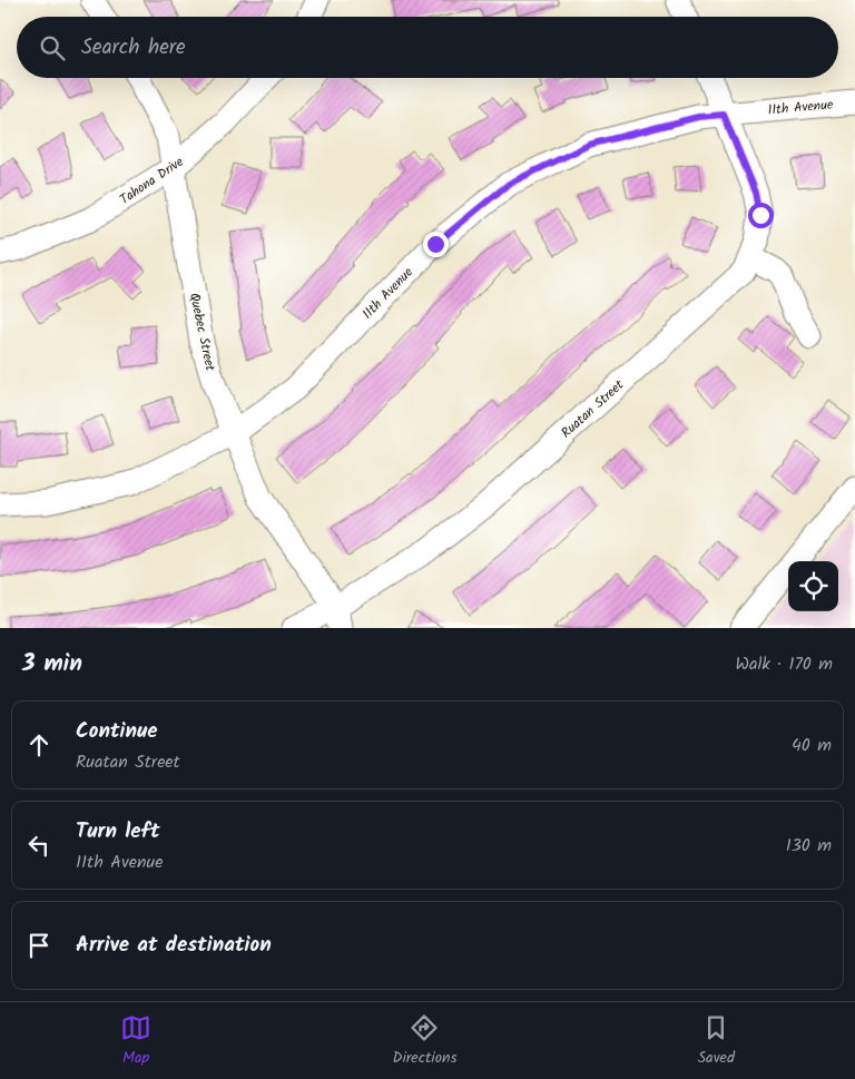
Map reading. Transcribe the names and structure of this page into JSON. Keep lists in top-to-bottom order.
{
  "streets": {
    "street": [
      "11th Avenue",
      "Tahona Drive",
      "Quebec Street",
      "Ruatan Street"
    ]
  },
  "crossings": [
    ["11th Avenue", "Quebec Street"],
    ["11th Avenue", "Ruatan Street"],
    ["Tahona Drive", "Quebec Street"],
    ["Quebec Street", "Ruatan Street"]
  ],
  "page": {
    "search": "Search here",
    "heading": ["3 min", "Walk · 170 m"],
    "list": [
      ["Continue", "Ruatan Street", "40 m"],
      ["Turn left", "11th Avenue", "130 m"],
      "Arrive at destination"
    ],
    "nav": ["Map", "Directions", "Saved"]
  }
}
